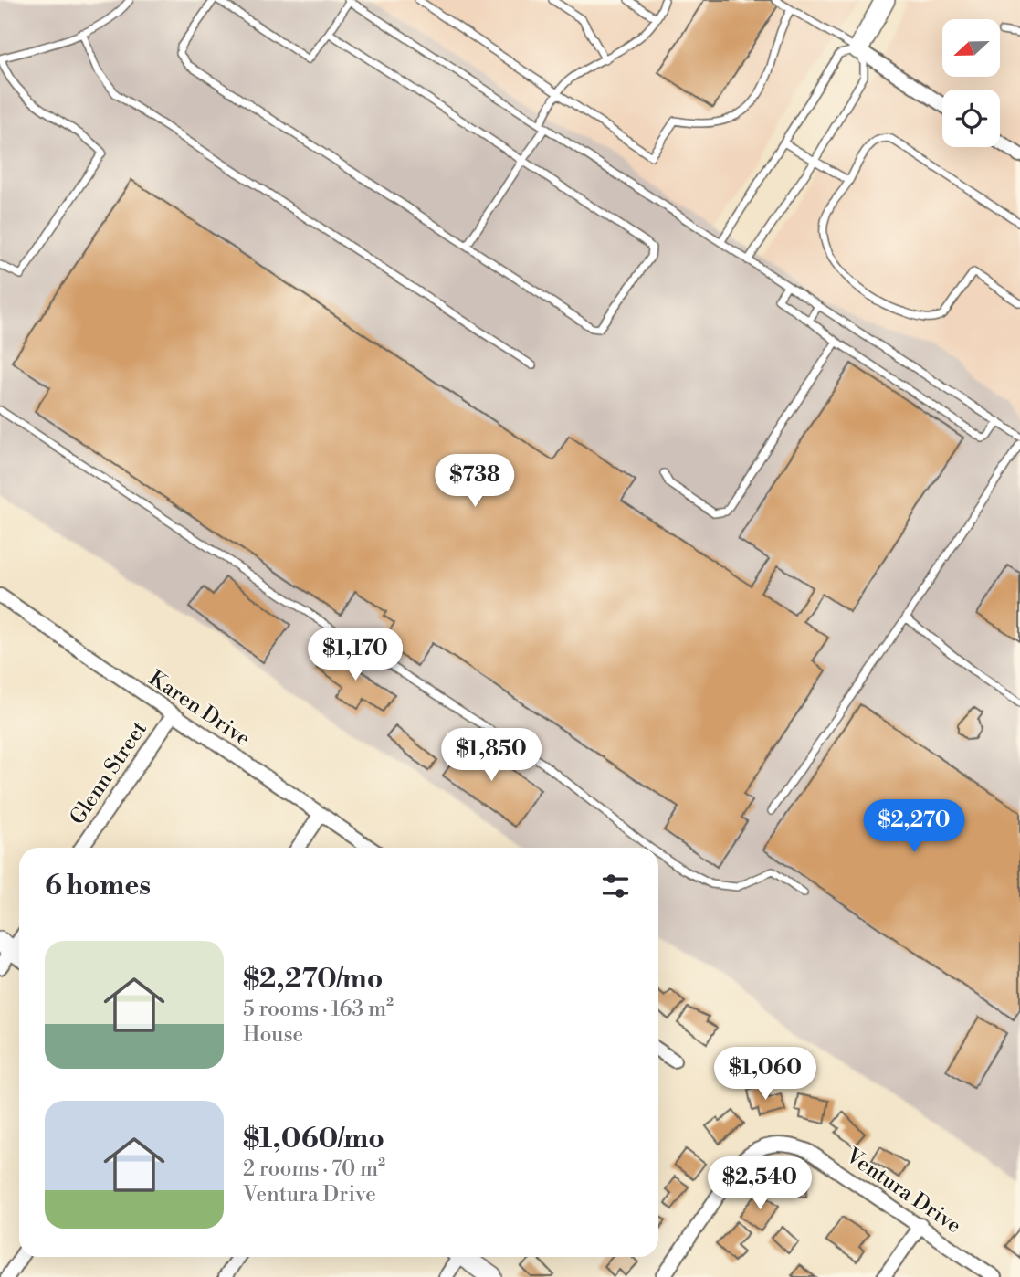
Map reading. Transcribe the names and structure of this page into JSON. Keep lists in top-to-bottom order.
{
  "streets": {
    "street": ["Karen Drive", "Glenn Street", "Ventura Drive"]
  },
  "crossings": [
    ["Karen Drive", "Glenn Street"]
  ],
  "north": "left",
  "page": {
    "price": [
      "$738",
      "$1,170",
      "$1,850",
      "$2,270",
      "$1,060",
      "$2,540"
    ],
    "heading": "6 homes",
    "list": [
      {
        "name": "$2,270/mo",
        "note": "5 rooms · 163 m² · House"
      },
      {
        "name": "$1,060/mo",
        "note": "2 rooms · 70 m² · Ventura Drive"
      }
    ]
  }
}
